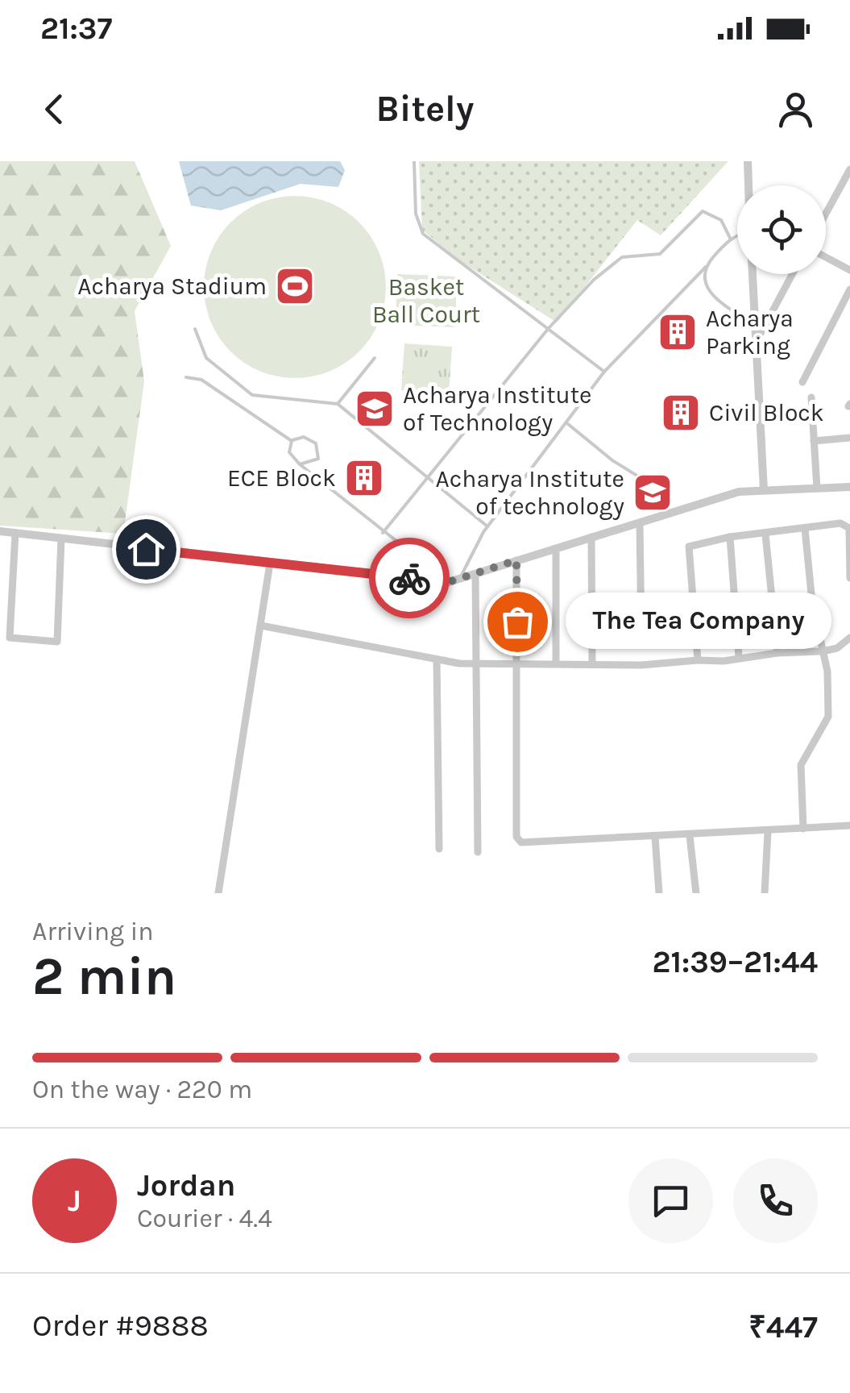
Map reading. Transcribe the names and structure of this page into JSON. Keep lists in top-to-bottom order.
{
  "parks": ["Basket Ball Court"],
  "places": {
    "sports": ["Acharya Stadium"],
    "building": ["Acharya Parking", "Civil Block", "ECE Block"],
    "school or university": ["Acharya Institute of Technology", "Acharya Institute of technology"],
    "other": ["The Tea Company"]
  },
  "page": {
    "status": "21:37",
    "header": "Bitely",
    "bubble": "The Tea Company",
    "heading": ["2 min", "Arriving in", "21:39–21:44"],
    "panel": [
      "Jordan",
      "Courier · 4.4",
      "Order #9888",
      "₹447"
    ],
    "bar": "On the way · 220 m",
    "round": "J"
  }
}
